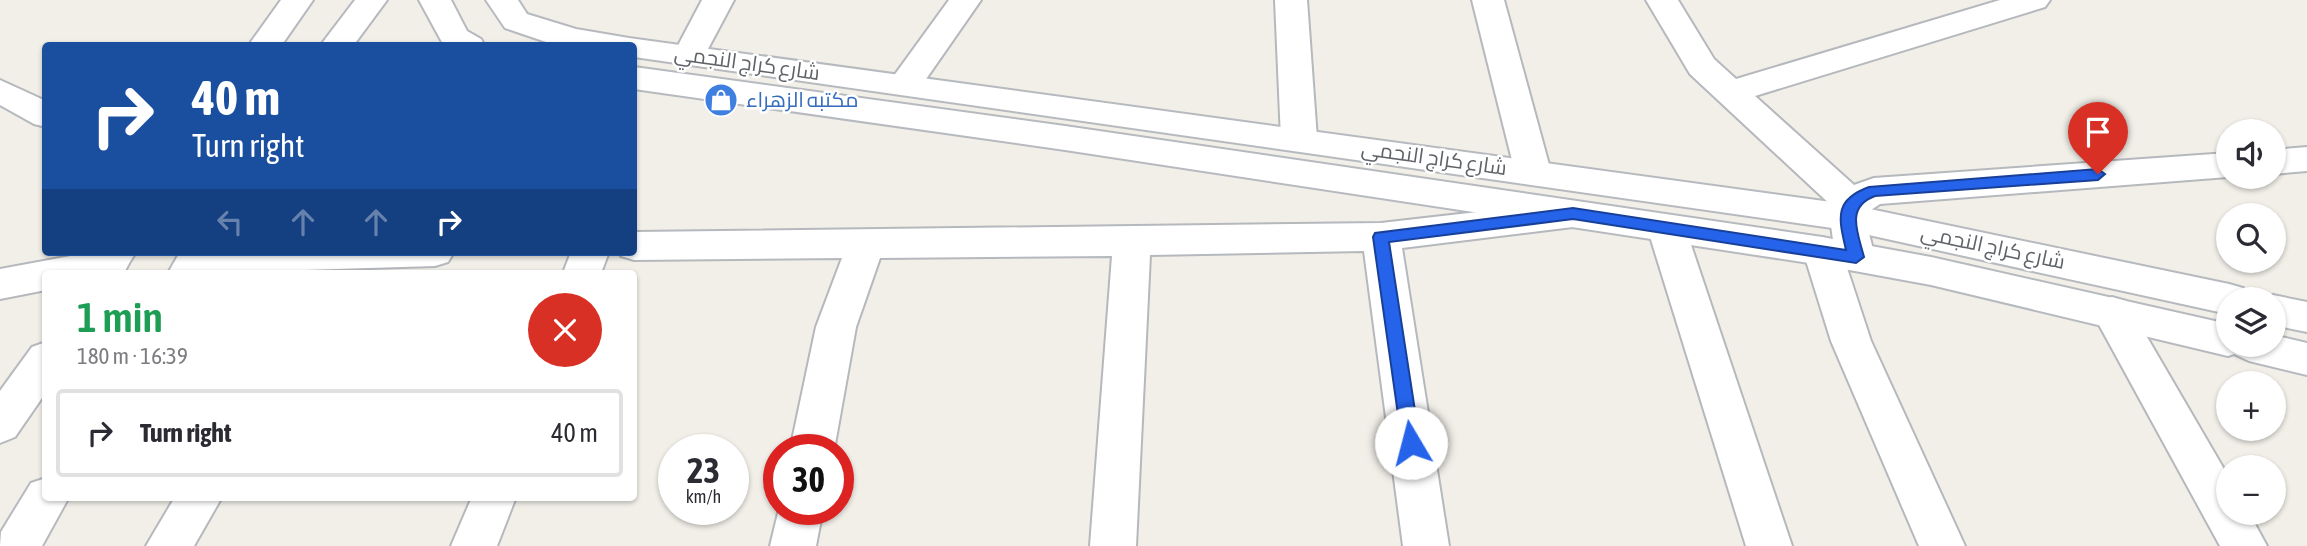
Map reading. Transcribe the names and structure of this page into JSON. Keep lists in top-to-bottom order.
{
  "streets": {
    "street": ["شارع كراج النجمي"]
  },
  "places": {
    "shop": ["مكتبه الزهراء"]
  },
  "page": {
    "turn": ["40 m", "Turn right"],
    "map_buttons": ["+", "−"],
    "heading": ["1 min", "180 m · 16:39"],
    "list": [
      {
        "name": "Turn right",
        "value": "40 m"
      }
    ],
    "speed": "23 km/h",
    "limit": "30"
  }
}
